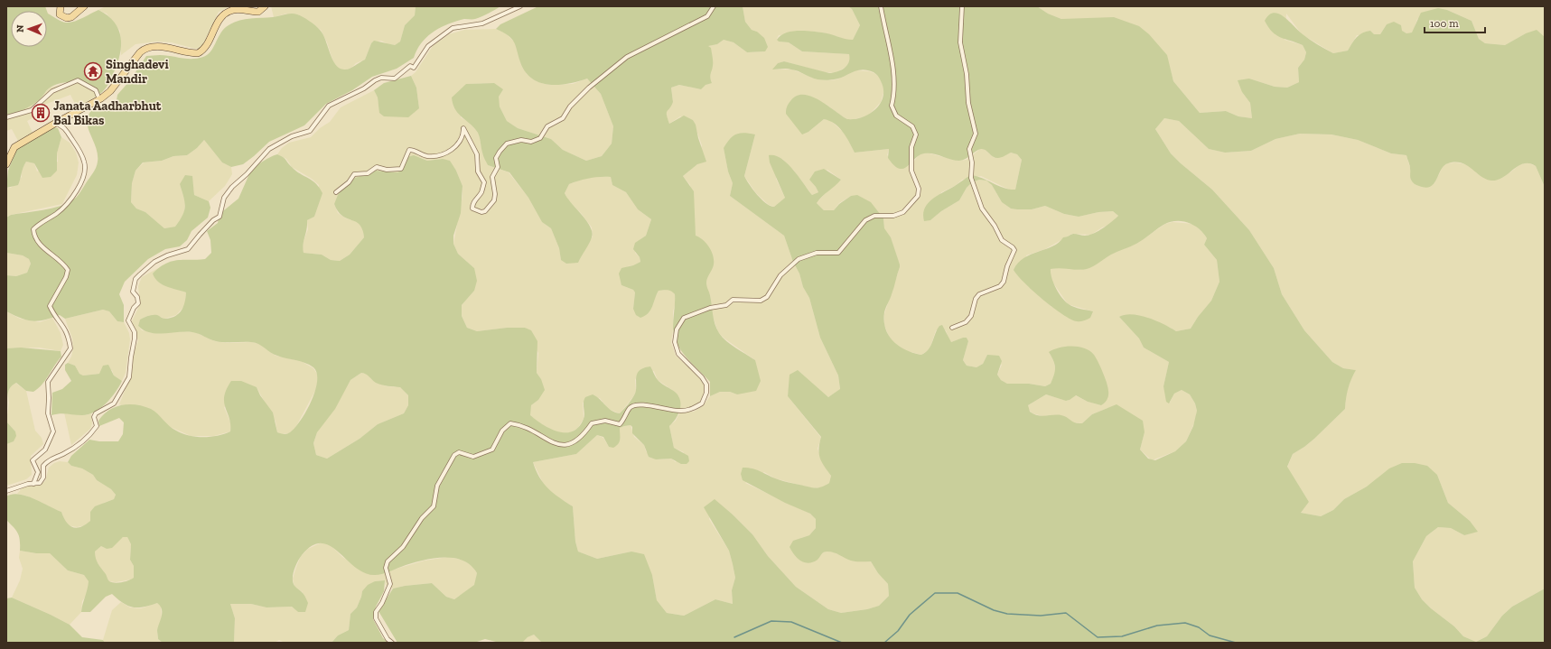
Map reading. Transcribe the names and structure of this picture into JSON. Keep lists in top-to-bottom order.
{
  "places": {
    "temple": ["Singhadevi Mandir"],
    "building": ["Janata Aadharbhut Bal Bikas"]
  },
  "scale_bar": "100 m",
  "north": "left"
}
